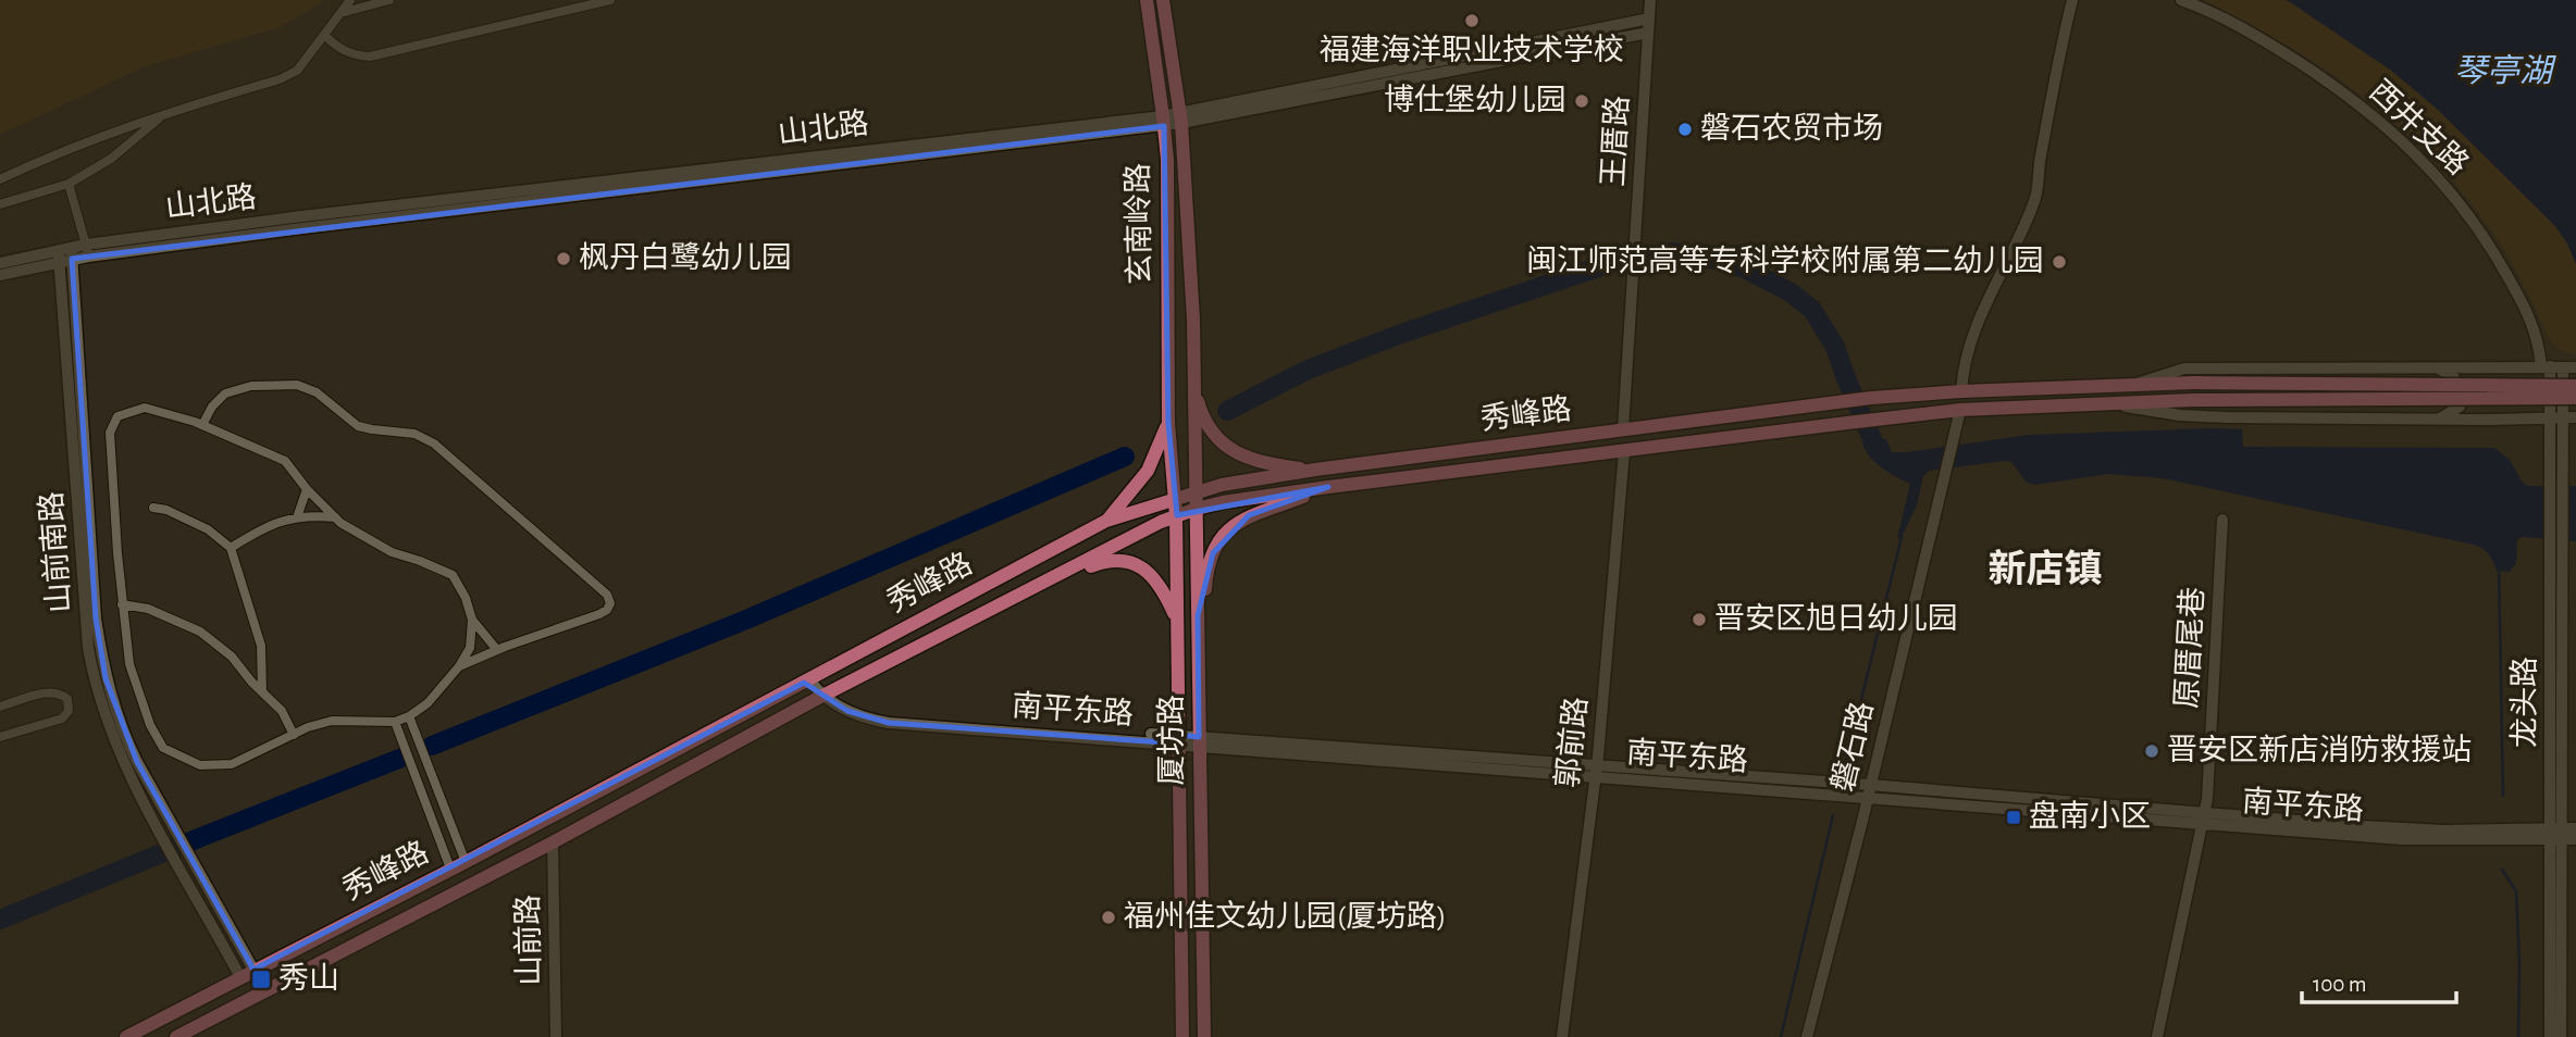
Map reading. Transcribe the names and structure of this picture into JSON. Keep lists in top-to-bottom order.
{
  "streets": {
    "main road": [
      "西井支路",
      "山北路",
      "王厝路",
      "玄南岭路",
      "秀峰路",
      "山前南路",
      "原厝尾巷",
      "龙头路",
      "南平东路",
      "厦坊路",
      "郭前路",
      "磐石路",
      "山前路"
    ]
  },
  "crossings": [
    ["西井支路", "龙头路"],
    ["山北路", "王厝路"],
    ["山北路", "玄南岭路"],
    ["山北路", "山前南路"],
    ["王厝路", "秀峰路"],
    ["玄南岭路", "厦坊路"],
    ["秀峰路", "山前南路"],
    ["秀峰路", "南平东路"],
    ["秀峰路", "厦坊路"],
    ["秀峰路", "郭前路"],
    ["秀峰路", "磐石路"],
    ["秀峰路", "山前路"],
    ["原厝尾巷", "南平东路"],
    ["龙头路", "南平东路"],
    ["南平东路", "厦坊路"],
    ["南平东路", "郭前路"],
    ["南平东路", "磐石路"]
  ],
  "districts": ["新店镇"],
  "water": ["琴亭湖"],
  "places": {
    "other": [
      "福建海洋职业技术学校",
      "博仕堡幼儿园",
      "磐石农贸市场",
      "枫丹白鹭幼儿园",
      "闽江师范高等专科学校附属第二幼儿园",
      "晋安区旭日幼儿园",
      "晋安区新店消防救援站",
      "福州佳文幼儿园(厦坊路)"
    ],
    "transit": ["盘南小区", "秀山"]
  },
  "scale_bar": "100 m"
}
